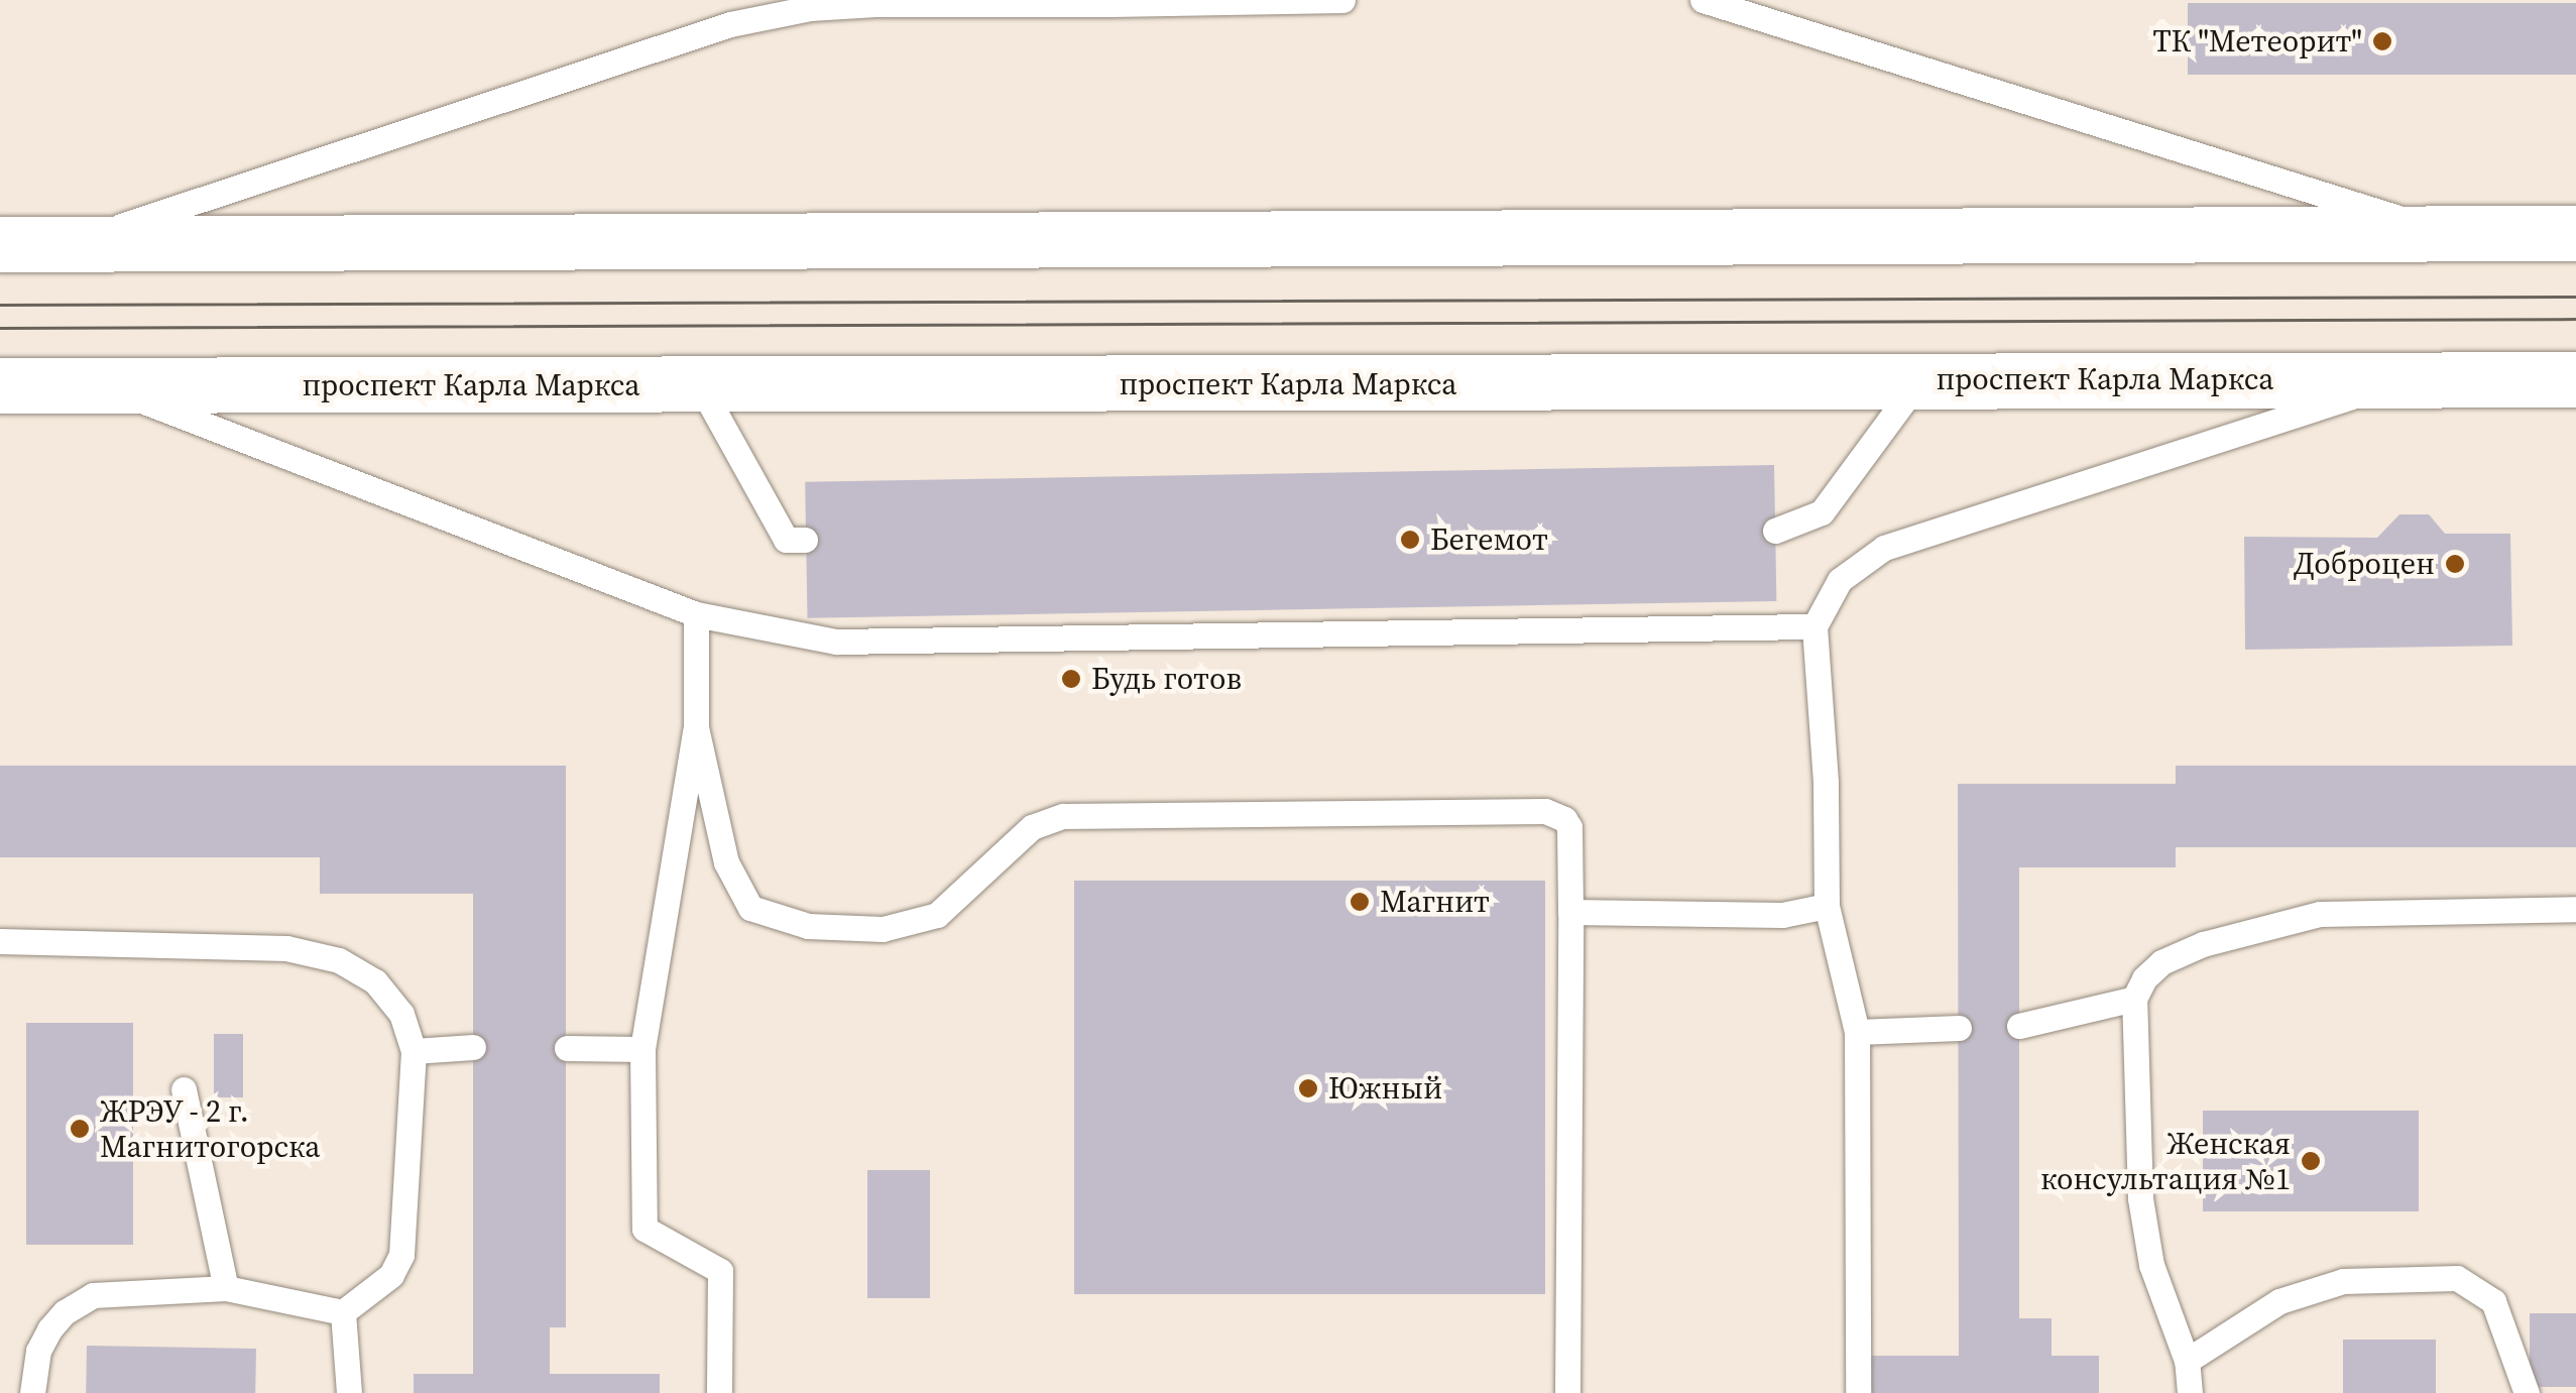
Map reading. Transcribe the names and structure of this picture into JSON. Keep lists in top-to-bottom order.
{
  "streets": {
    "main road": ["проспект Карла Маркса"]
  },
  "places": [
    "ТК \"Метеорит\"",
    "Бегемот",
    "Доброцен",
    "Будь готов",
    "Магнит",
    "Южный",
    "ЖРЭУ - 2 г. Магнитогорска",
    "Женская консультация №1"
  ]
}
